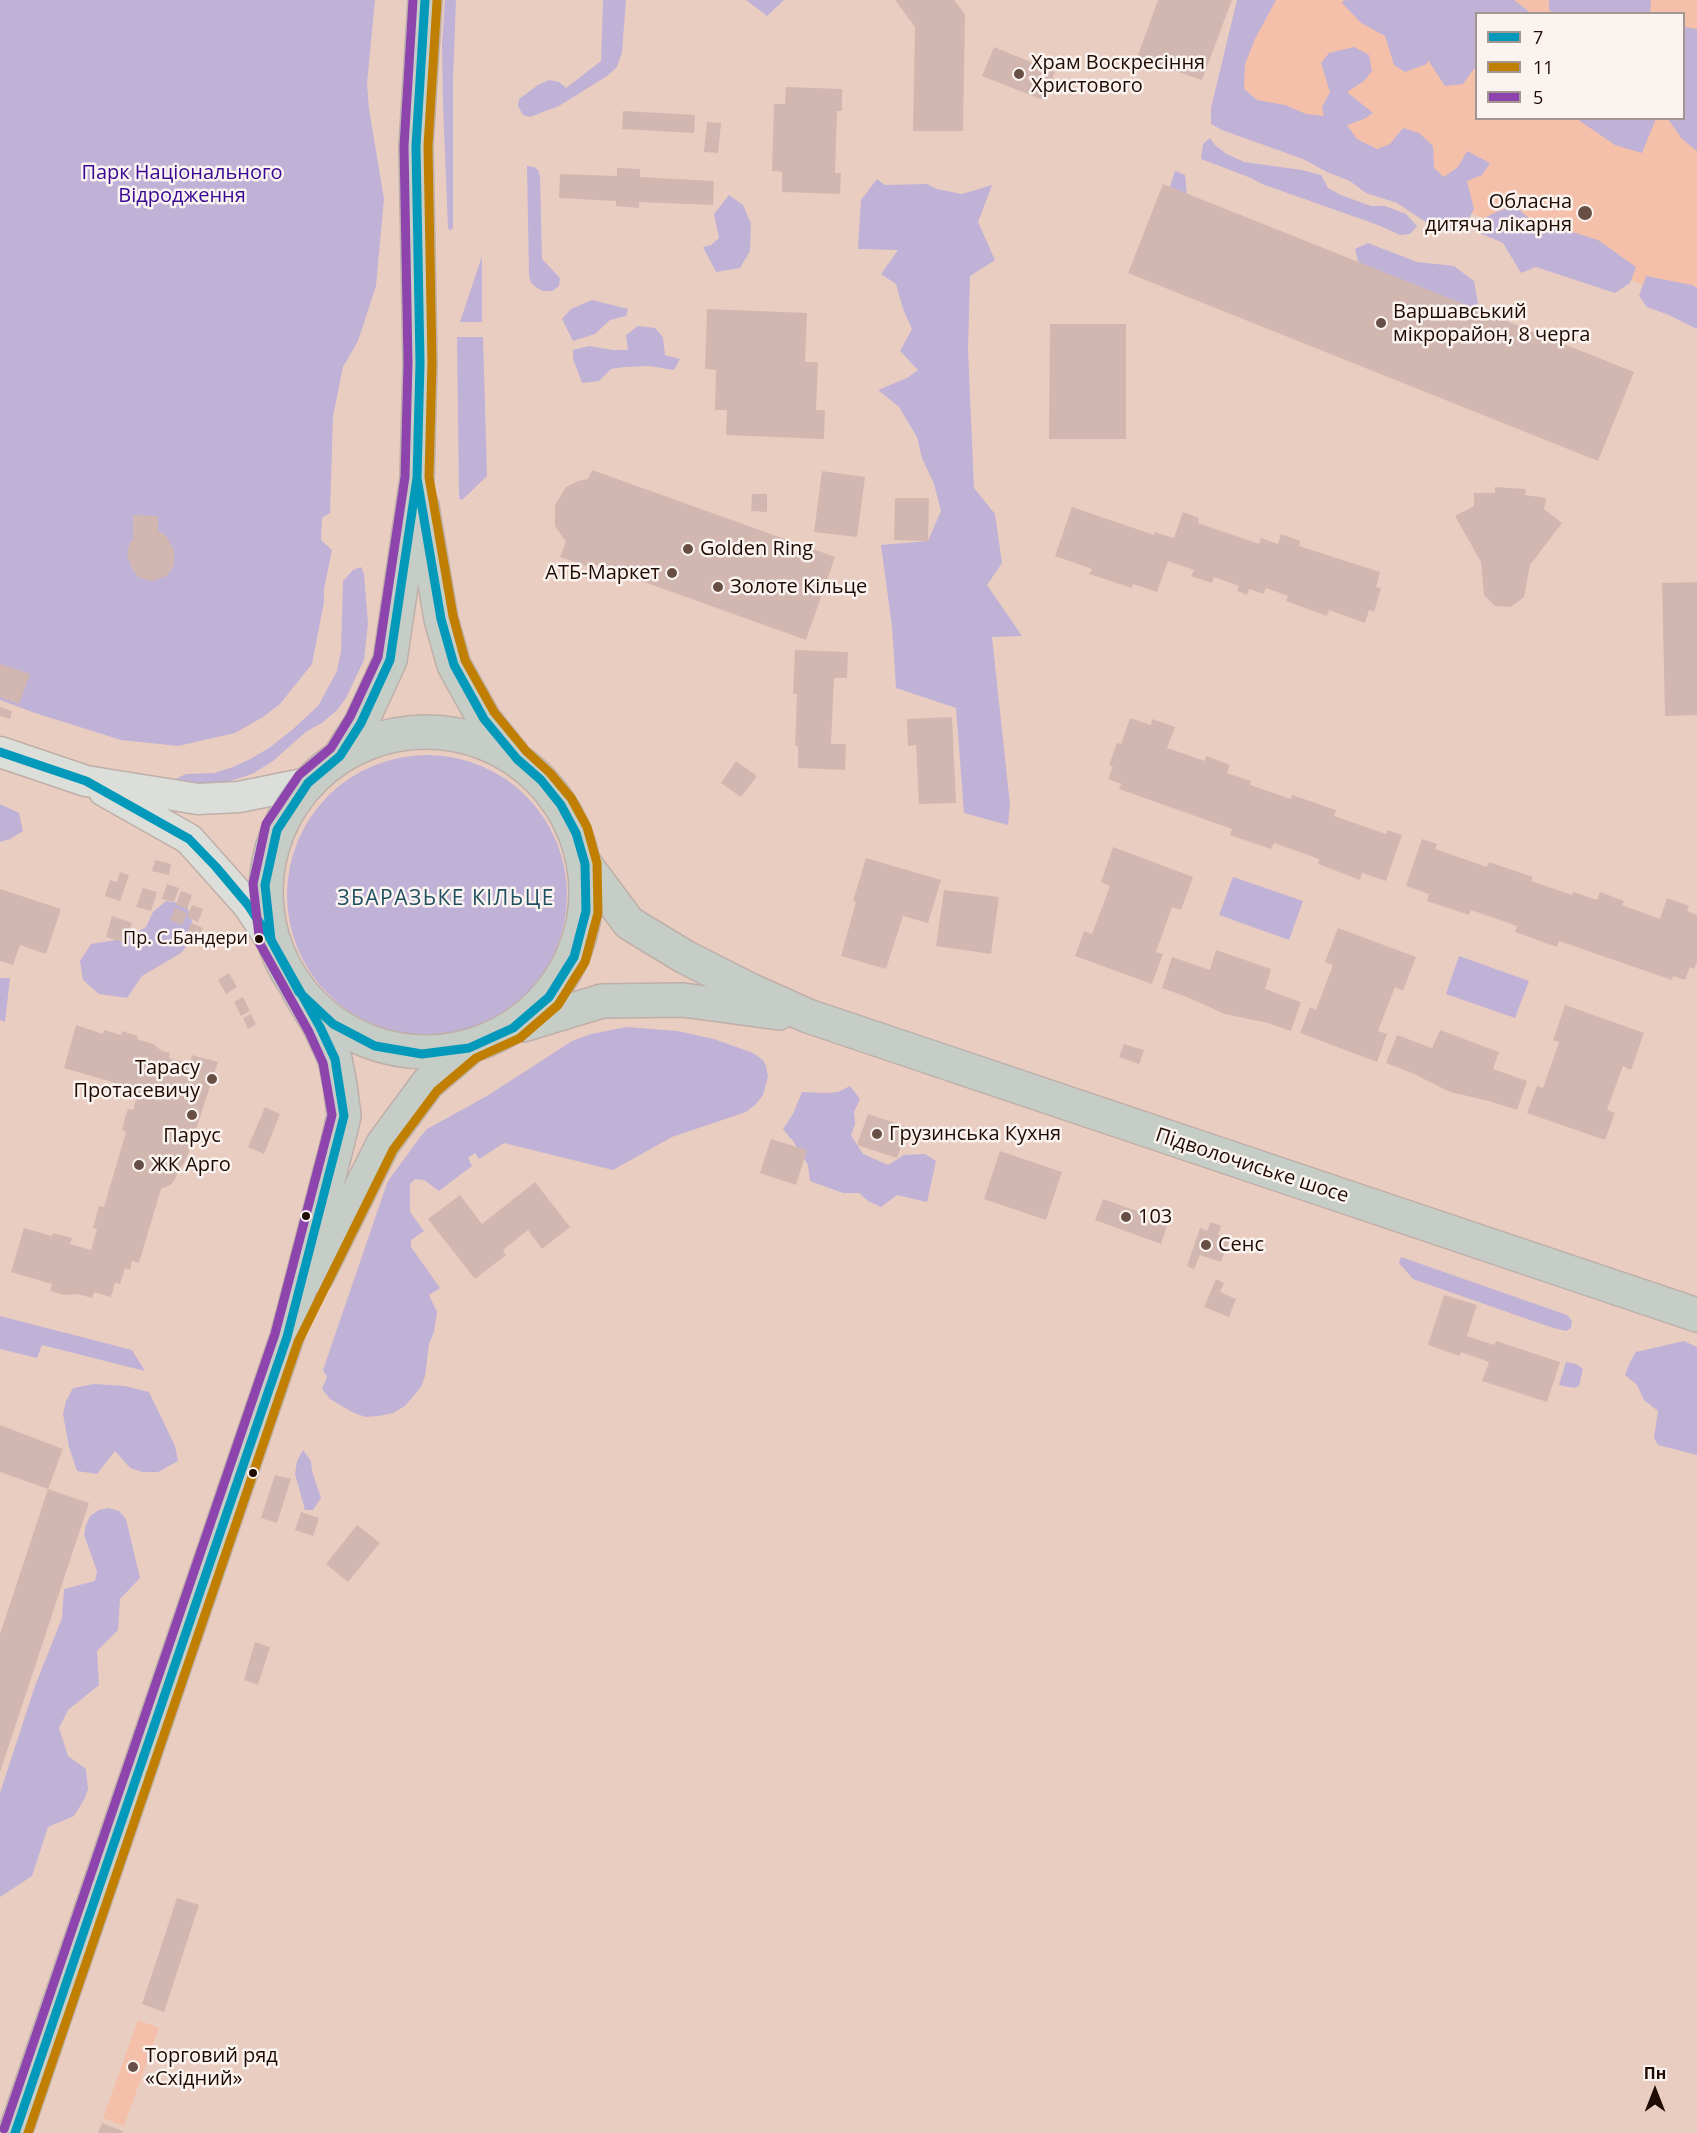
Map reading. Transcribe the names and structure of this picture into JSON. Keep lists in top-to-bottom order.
{
  "streets": {
    "highway": ["Підволочиське шосе"]
  },
  "districts": ["ЗБАРАЗЬКЕ КІЛЬЦЕ"],
  "parks": ["Парк Національного Відродження"],
  "places": [
    "Храм Воскресіння Христового",
    "Обласна дитяча лікарня",
    "Варшавський мікрорайон, 8 черга",
    "Golden Ring",
    "АТБ-Маркет",
    "Золоте Кільце",
    "Пр. С.Бандери",
    "Тарасу Протасевичу",
    "Парус",
    "Грузинська Кухня",
    "ЖК Арго",
    "103",
    "Сенс",
    "Торговий ряд «Східний»"
  ],
  "lines": ["transit line 7", "transit line 5", "transit line 11"],
  "legend": ["7", "11", "5"],
  "north": "top"
}
